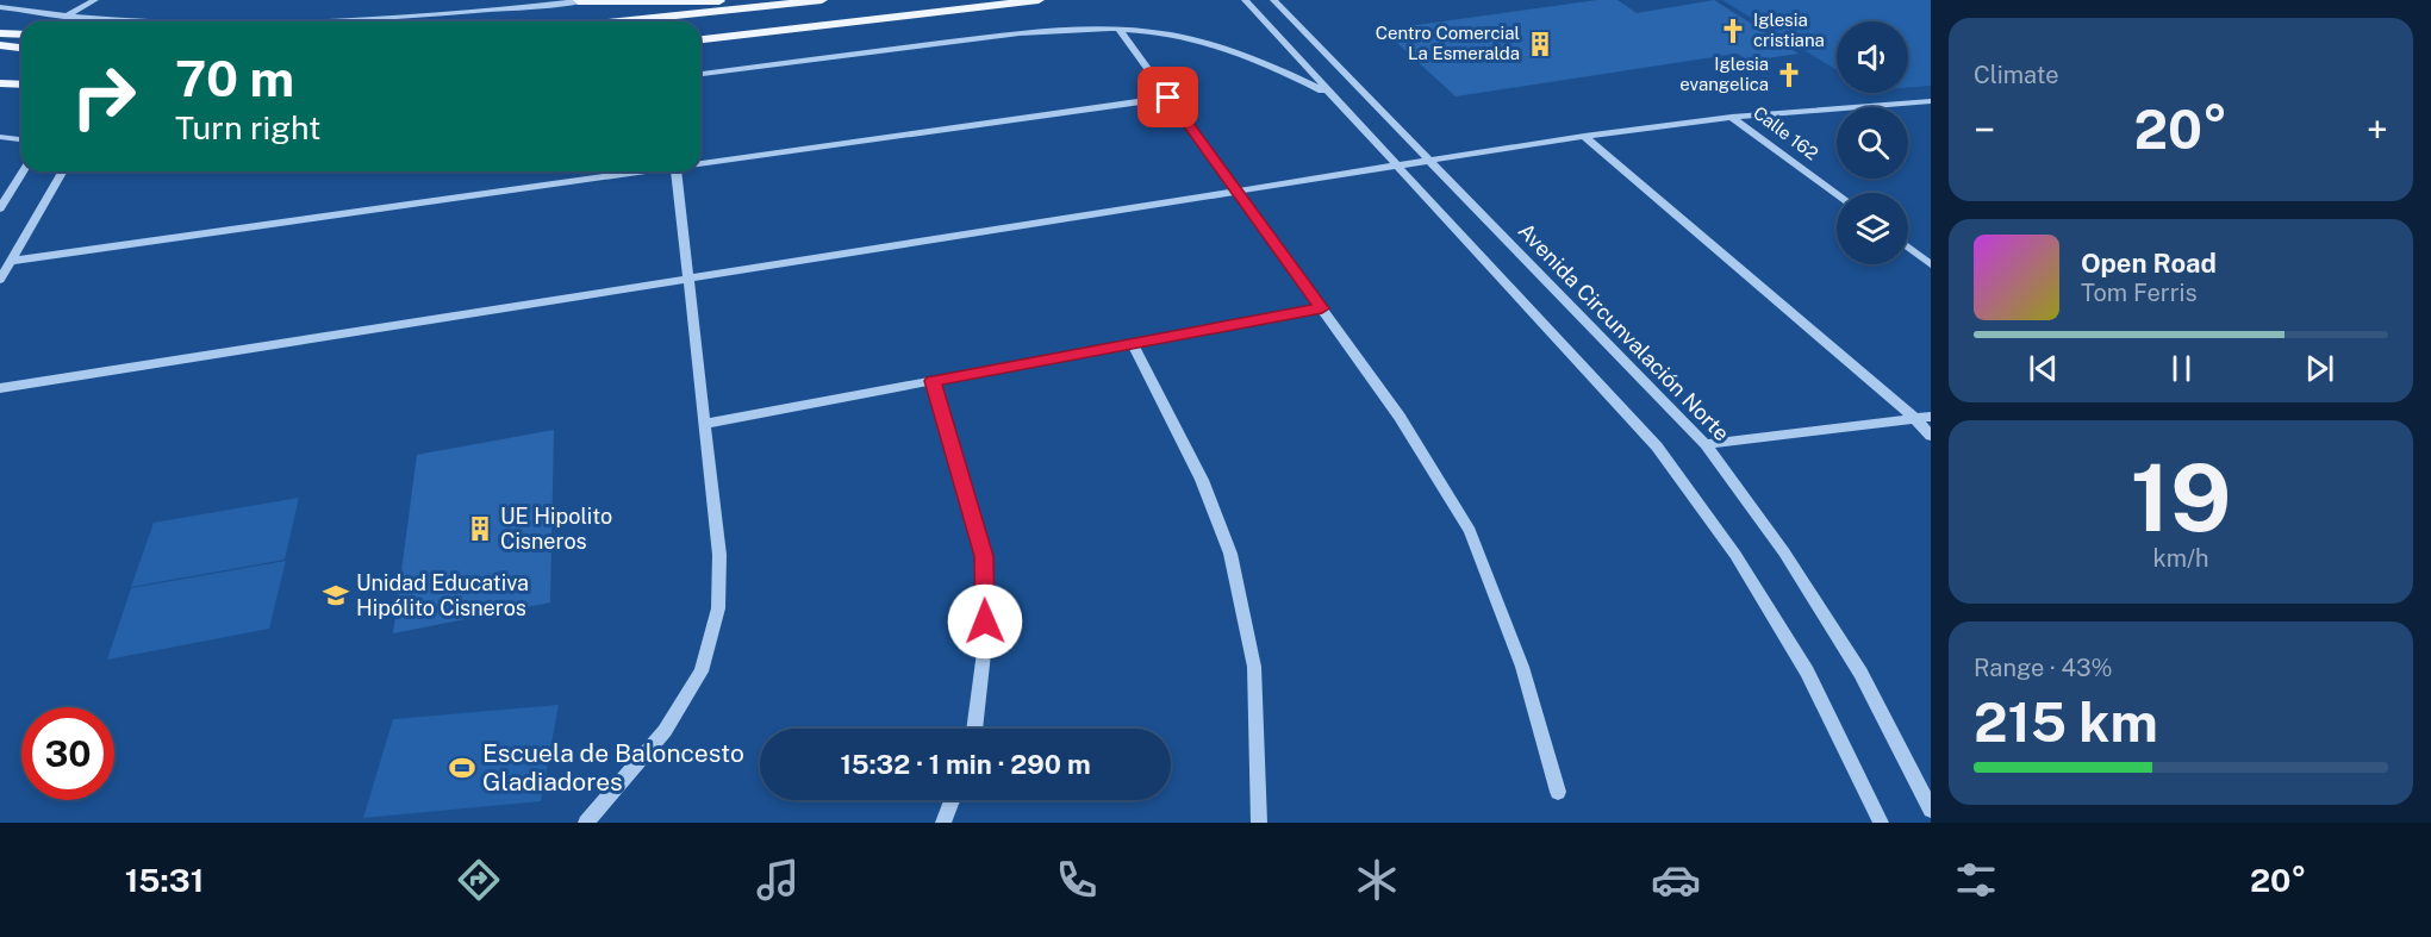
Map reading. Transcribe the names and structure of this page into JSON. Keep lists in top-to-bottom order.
{
  "streets": {
    "street": ["Calle 162", "Avenida Circunvalación Norte"]
  },
  "places": {
    "church": ["Iglesia cristiana", "Iglesia evangelica"],
    "building": ["Centro Comercial La Esmeralda", "UE Hipolito Cisneros"],
    "school or university": ["Unidad Educativa Hipólito Cisneros"],
    "sports": ["Escuela de Baloncesto Gladiadores"]
  },
  "page": {
    "tile": [
      "Climate",
      ["19", "km/h"],
      ["Range · 43%", "215 km"]
    ],
    "turn": ["70 m", "Turn right"],
    "heat": ["−", "20°", "+"],
    "song": ["Open Road", "Tom Ferris"],
    "limit": "30",
    "trip": "15:32 · 1 min · 290 m",
    "tabs": ["15:31", "20°"]
  }
}
